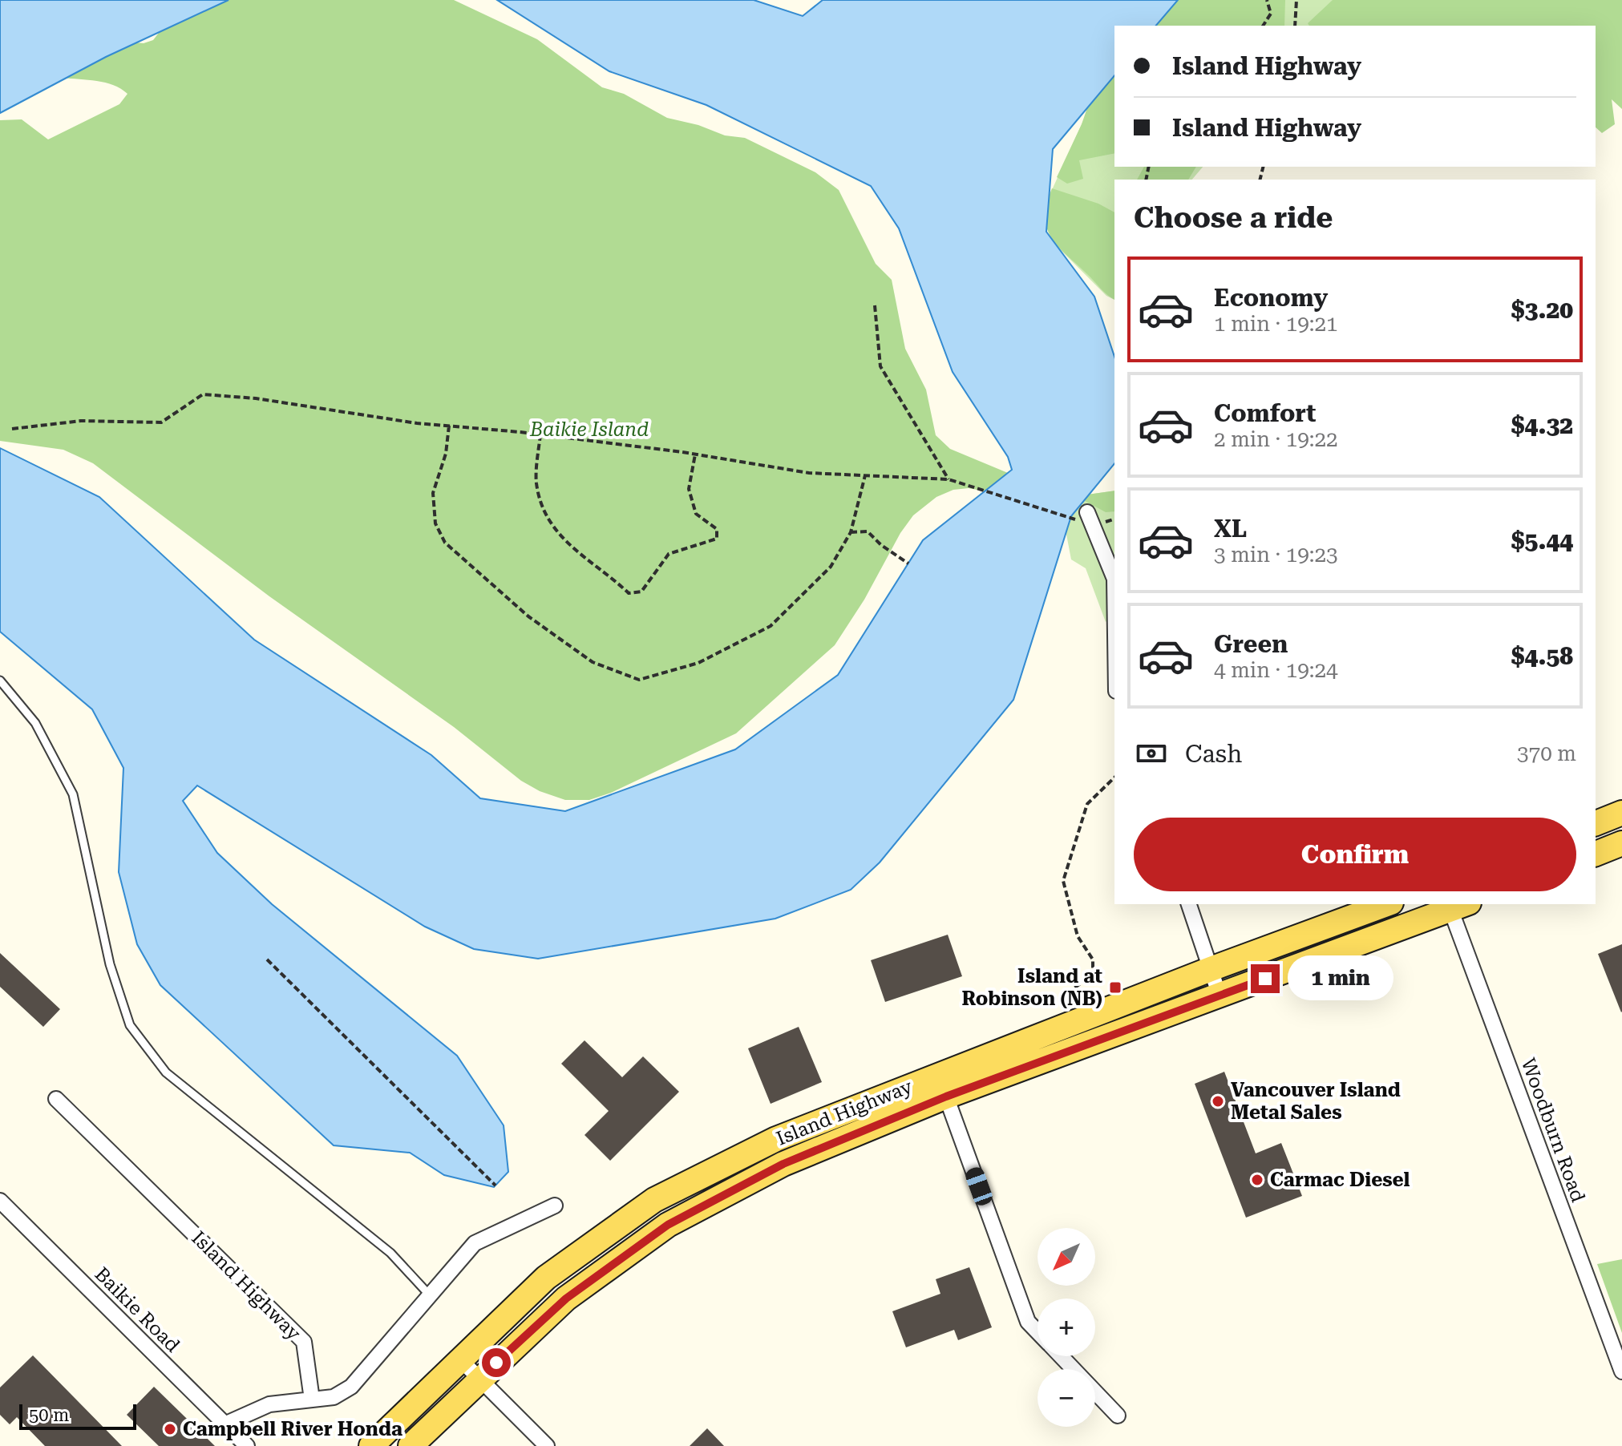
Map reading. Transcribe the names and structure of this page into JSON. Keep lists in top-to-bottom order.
{
  "streets": {
    "main road": ["Island Highway"],
    "street": ["Woodburn Road", "Baikie Road"]
  },
  "crossings": [
    ["Island Highway", "Woodburn Road"]
  ],
  "parks": ["Baikie Island"],
  "places": {
    "transit": ["Island at Robinson (NB)"],
    "other": ["Vancouver Island Metal Sales", "Carmac Diesel", "Campbell River Honda"]
  },
  "scale_bar": "50 m",
  "north": "bottom left",
  "page": {
    "banner": ["Island Highway", "Island Highway"],
    "heading": "Choose a ride",
    "list": [
      {
        "name": "Economy",
        "note": "1 min · 19:21",
        "value": "$3.20"
      },
      {
        "name": "Comfort",
        "note": "2 min · 19:22",
        "value": "$4.32"
      },
      {
        "name": "XL",
        "note": "3 min · 19:23",
        "value": "$5.44"
      },
      {
        "name": "Green",
        "note": "4 min · 19:24",
        "value": "$4.58"
      }
    ],
    "pay": ["Cash", "370 m"],
    "buttons": "Confirm",
    "bubble": "1 min",
    "map_buttons": ["+", "−"],
    "scale": "50 m"
  }
}
